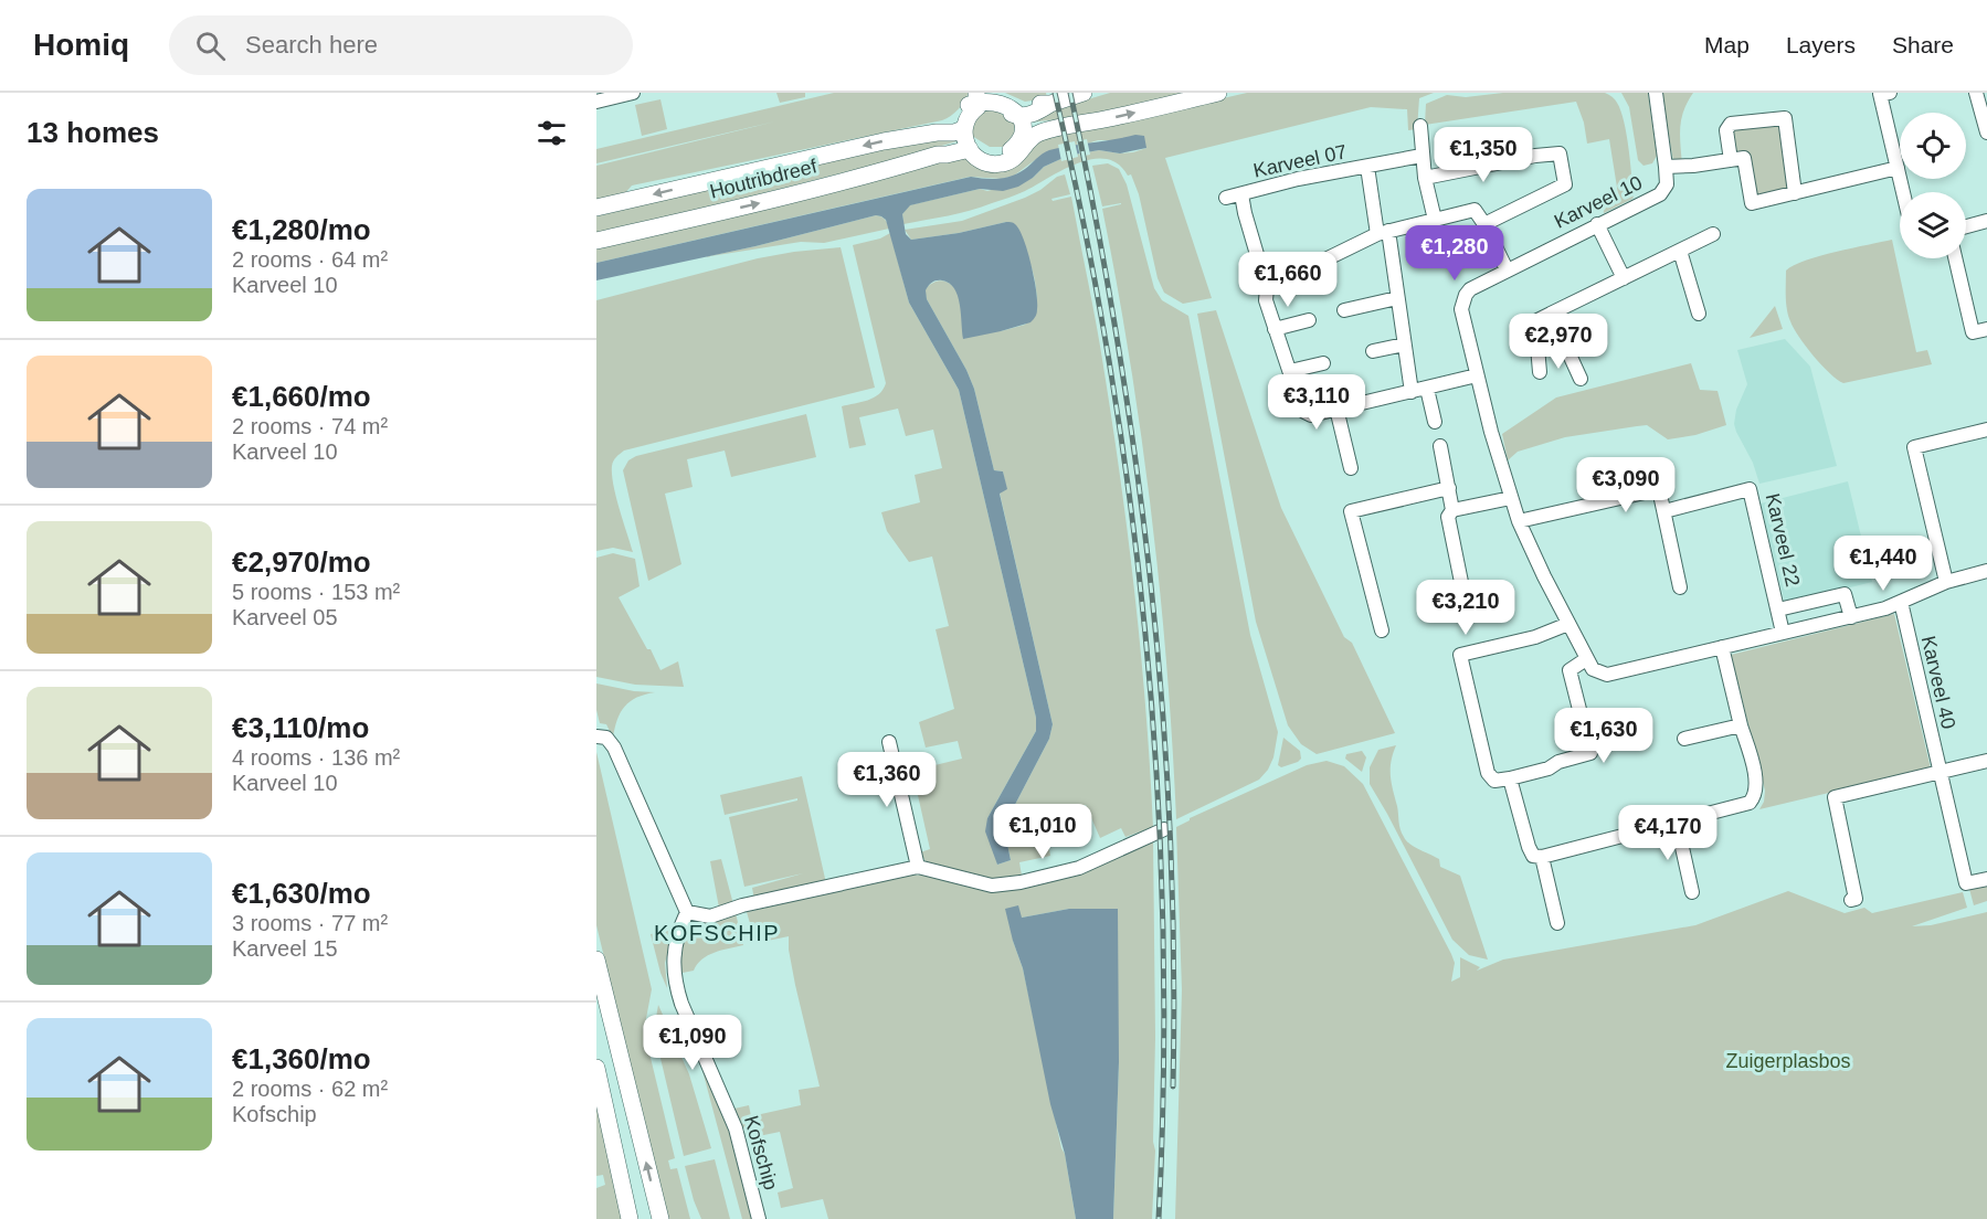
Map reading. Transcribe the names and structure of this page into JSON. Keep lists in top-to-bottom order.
{
  "streets": {
    "main road": ["Houtribdreef"],
    "street": [
      "Karveel 07",
      "Karveel 10",
      "Karveel 22",
      "Karveel 40",
      "Kofschip"
    ]
  },
  "districts": ["KOFSCHIP"],
  "parks": ["Zuigerplasbos"],
  "page": {
    "header": "Homiq",
    "search": "Search here",
    "nav": ["Map", "Layers", "Share"],
    "heading": "13 homes",
    "price": [
      "€1,350",
      "€1,280",
      "€1,660",
      "€2,970",
      "€3,110",
      "€3,090",
      "€1,440",
      "€3,210",
      "€1,630",
      "€1,360",
      "€1,010",
      "€4,170",
      "€1,090"
    ],
    "list": [
      {
        "name": "€1,280/mo",
        "note": "2 rooms · 64 m² · Karveel 10"
      },
      {
        "name": "€1,660/mo",
        "note": "2 rooms · 74 m² · Karveel 10"
      },
      {
        "name": "€2,970/mo",
        "note": "5 rooms · 153 m² · Karveel 05"
      },
      {
        "name": "€3,110/mo",
        "note": "4 rooms · 136 m² · Karveel 10"
      },
      {
        "name": "€1,630/mo",
        "note": "3 rooms · 77 m² · Karveel 15"
      },
      {
        "name": "€1,360/mo",
        "note": "2 rooms · 62 m² · Kofschip"
      }
    ]
  }
}
